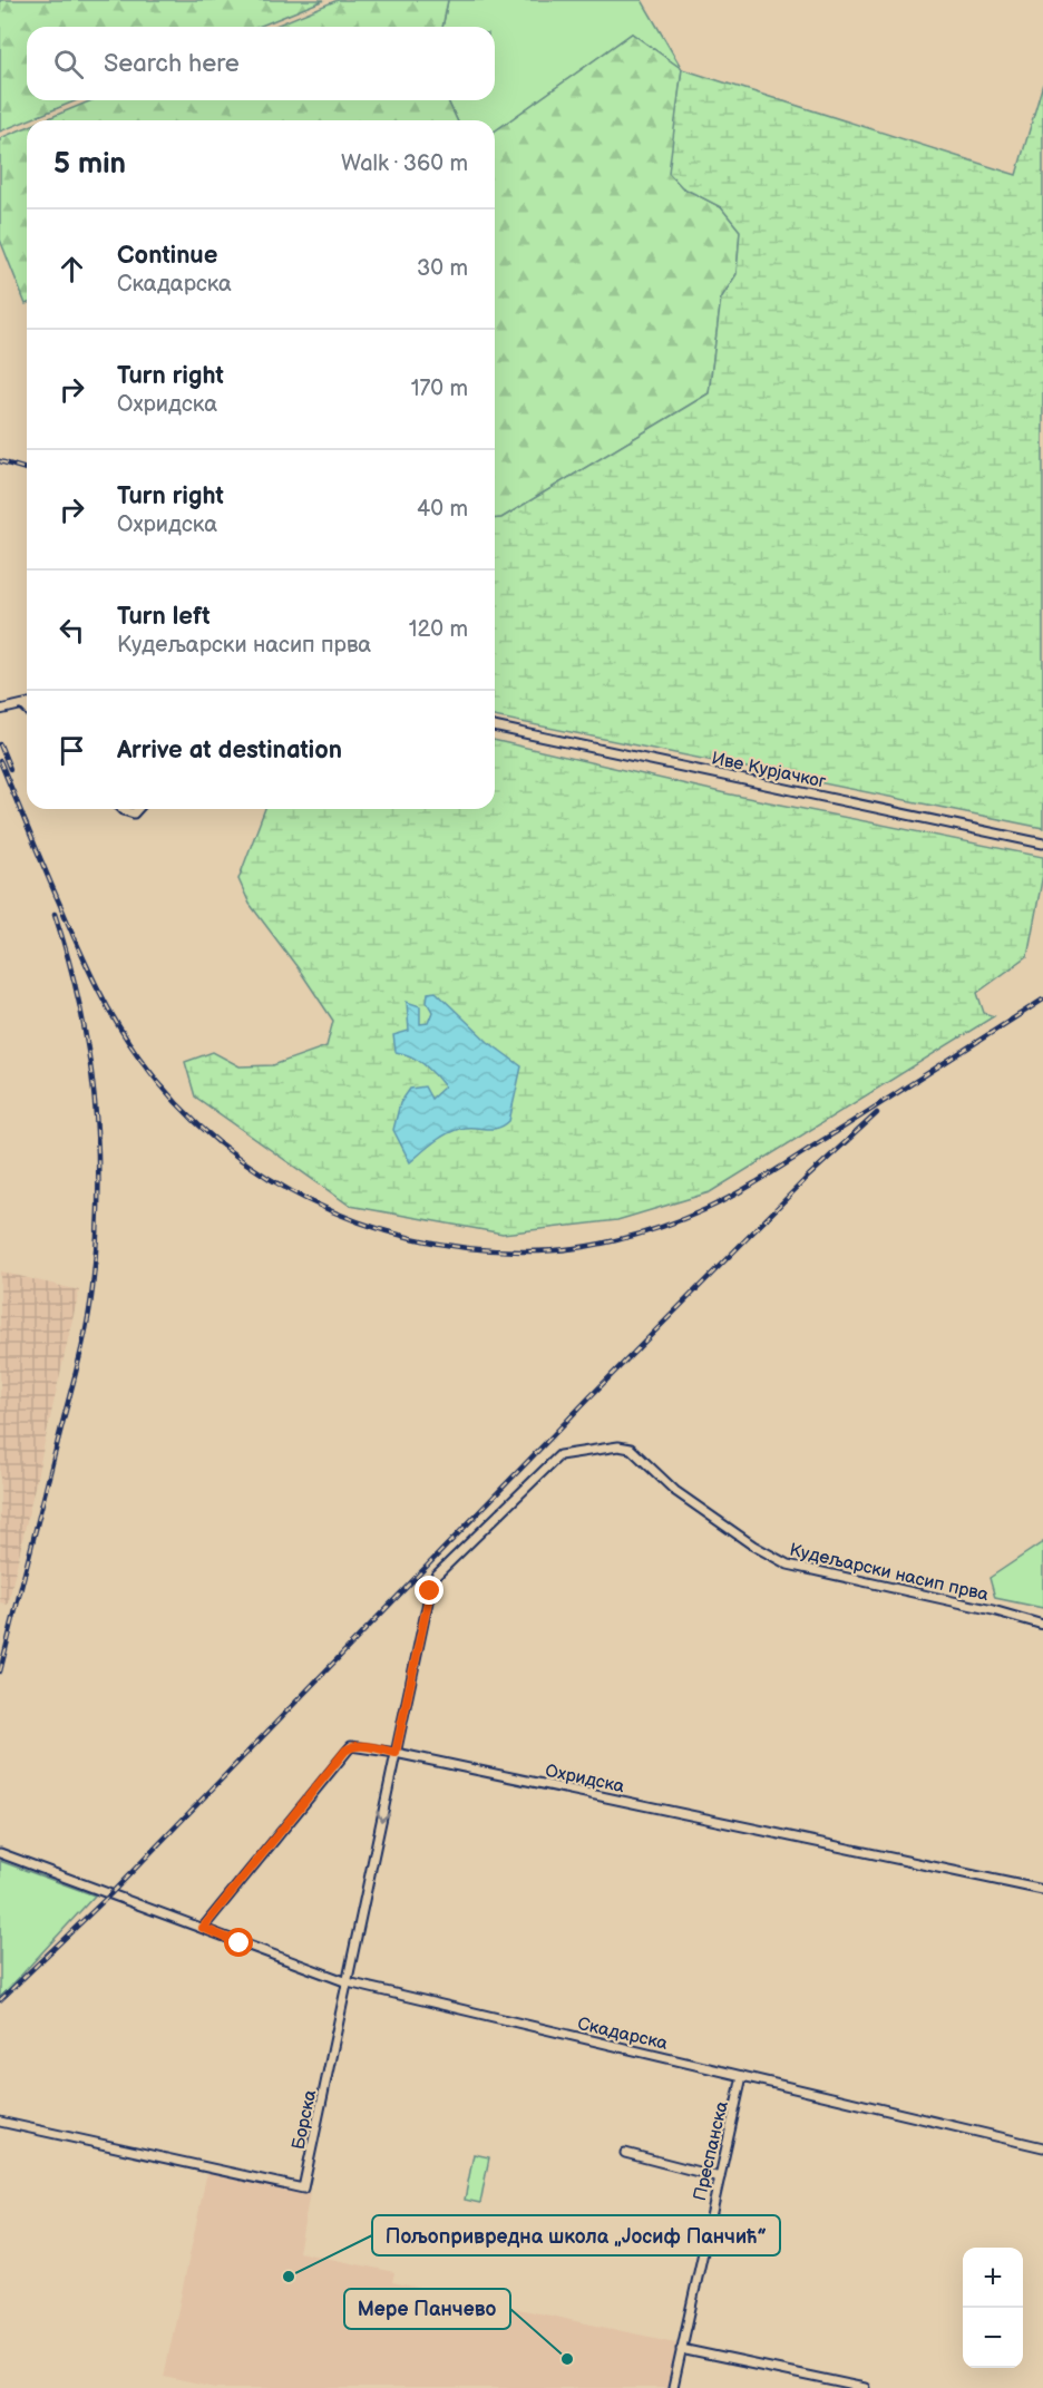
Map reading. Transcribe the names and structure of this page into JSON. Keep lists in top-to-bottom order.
{
  "streets": {
    "street": [
      "Иве Курјачког",
      "Кудељарски насип прва",
      "Охридска",
      "Скадарска",
      "Борска",
      "Преспанска"
    ]
  },
  "crossings": [
    ["Кудељарски насип прва", "Охридска"],
    ["Кудељарски насип прва", "Борска"],
    ["Охридска", "Скадарска"],
    ["Охридска", "Борска"],
    ["Скадарска", "Борска"],
    ["Скадарска", "Преспанска"]
  ],
  "places": ["Пољопривредна школа „Јосиф Панчић”", "Мере Панчево"],
  "page": {
    "search": "Search here",
    "heading": ["5 min", "Walk · 360 m"],
    "list": [
      ["Continue", "Скадарска", "30 m"],
      ["Turn right", "Охридска", "170 m"],
      ["Turn right", "Охридска", "40 m"],
      ["Turn left", "Кудељарски насип прва", "120 m"],
      "Arrive at destination"
    ],
    "map_buttons": ["+", "−"]
  }
}
